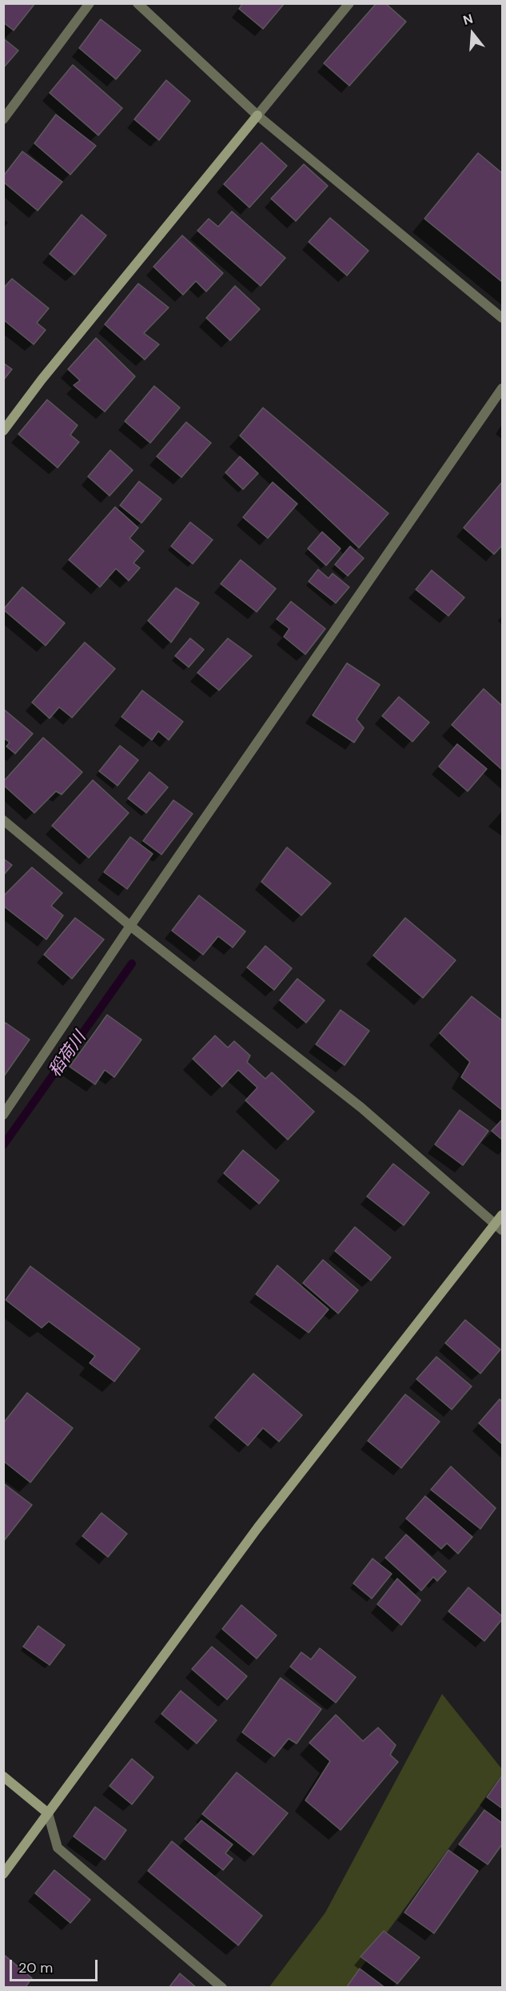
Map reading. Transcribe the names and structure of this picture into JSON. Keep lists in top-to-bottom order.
{
  "water": ["稻荷川"],
  "scale_bar": "20 m",
  "north": "top"
}
